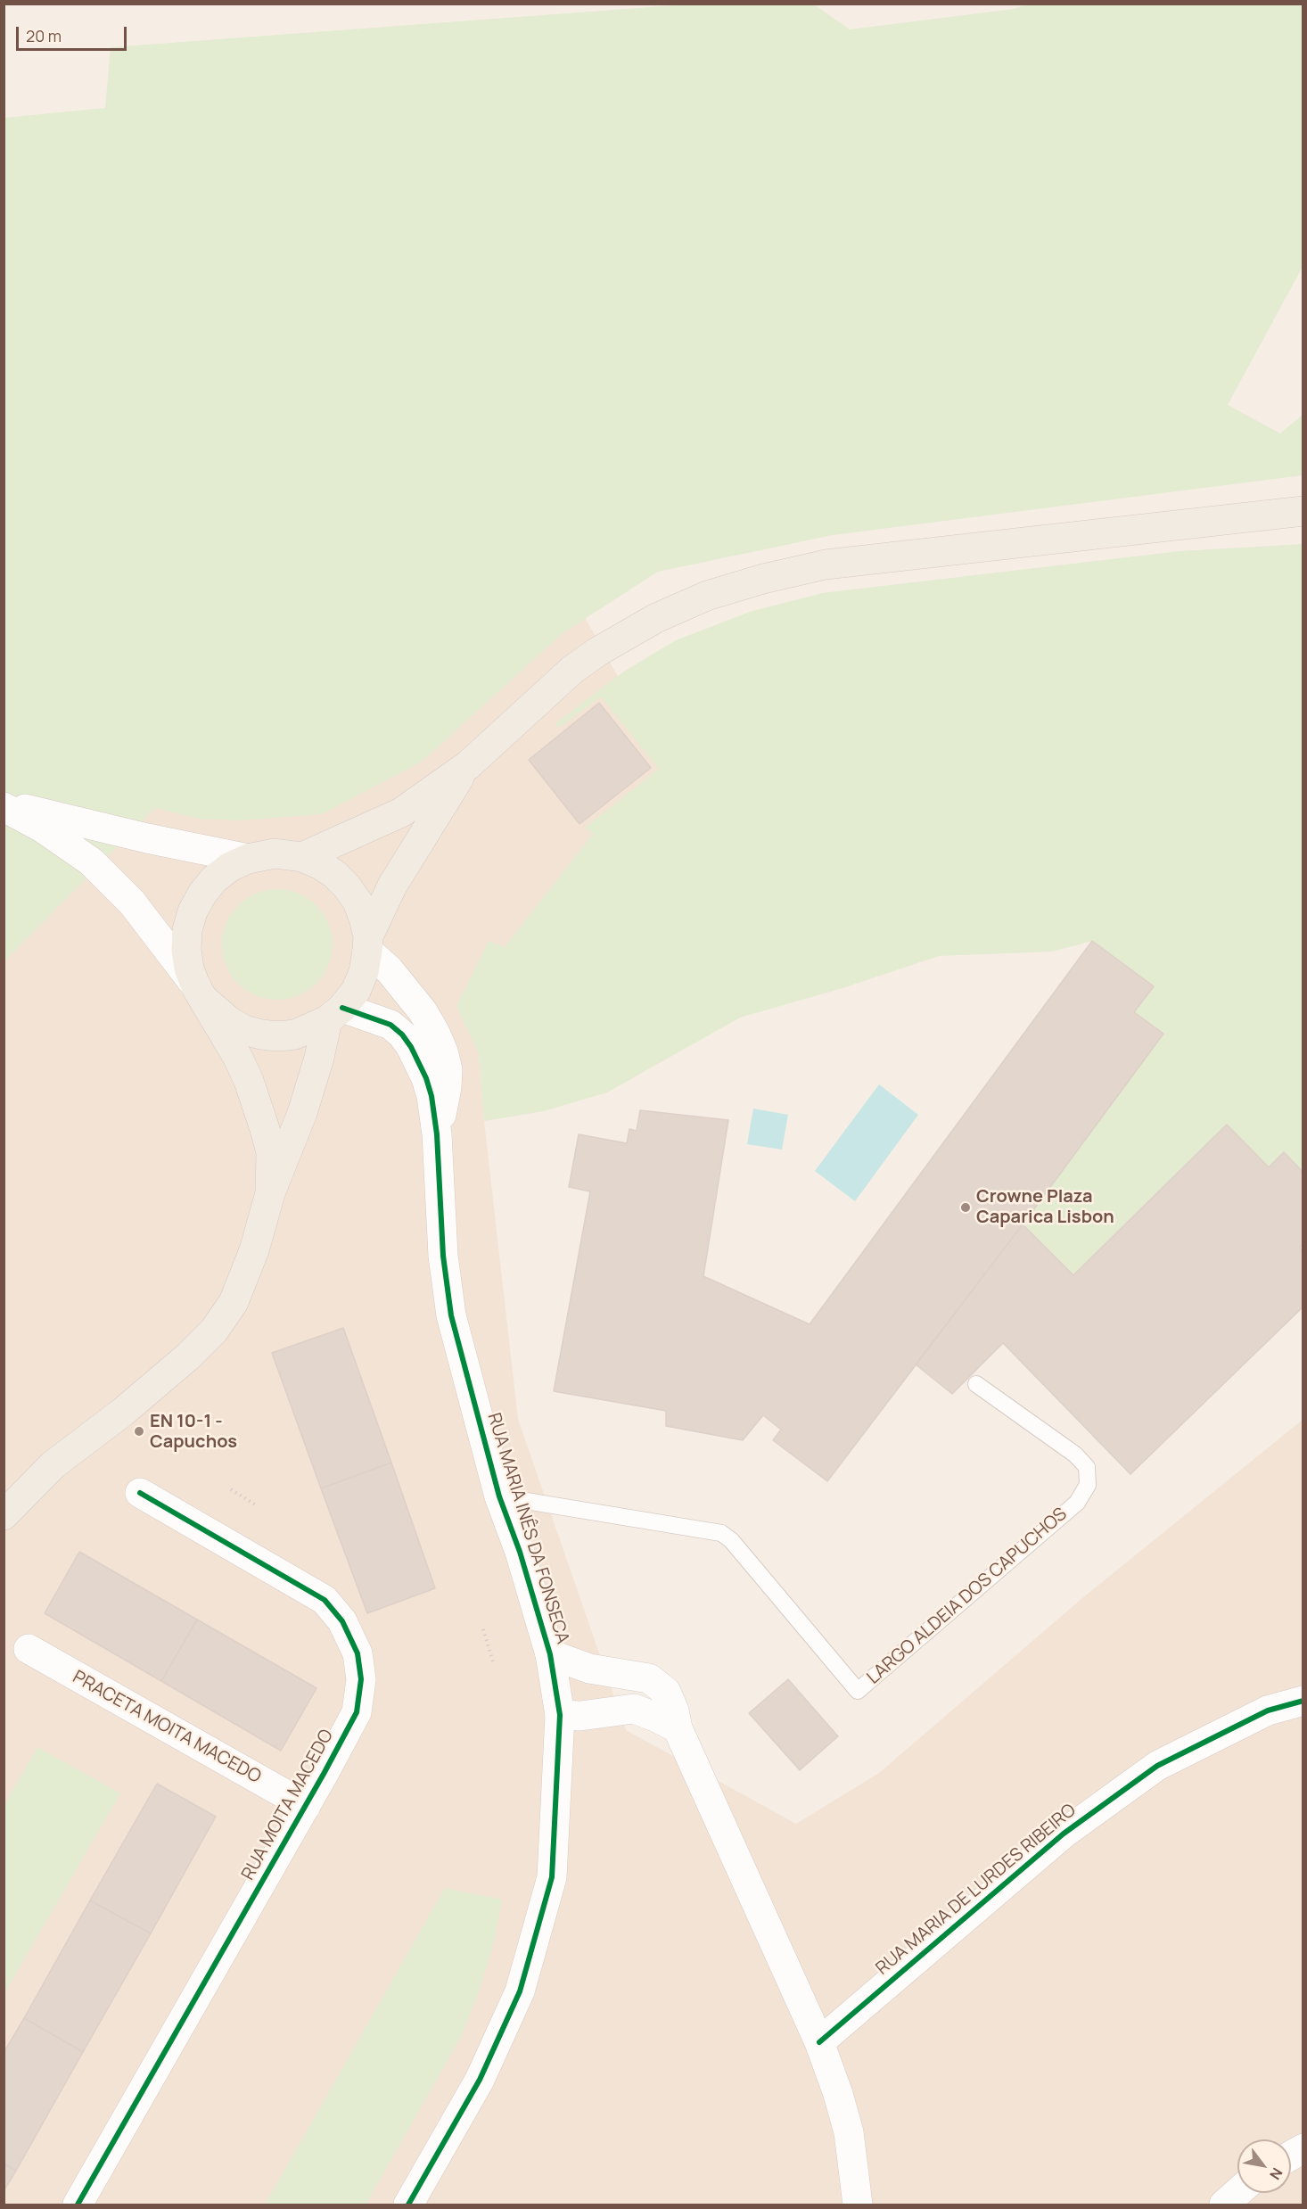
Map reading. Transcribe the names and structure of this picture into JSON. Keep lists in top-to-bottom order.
{
  "streets": {
    "street": [
      "RUA MARIA INÊS DA FONSECA",
      "PRACETA MOITA MACEDO",
      "RUA MOITA MACEDO",
      "RUA MARIA DE LURDES RIBEIRO"
    ],
    "lane": ["LARGO ALDEIA DOS CAPUCHOS"]
  },
  "crossings": [
    ["RUA MARIA INÊS DA FONSECA", "LARGO ALDEIA DOS CAPUCHOS"],
    ["PRACETA MOITA MACEDO", "RUA MOITA MACEDO"]
  ],
  "places": ["Crowne Plaza Caparica Lisbon", "EN 10-1 - Capuchos"],
  "scale_bar": "20 m",
  "north": "bottom right"
}
